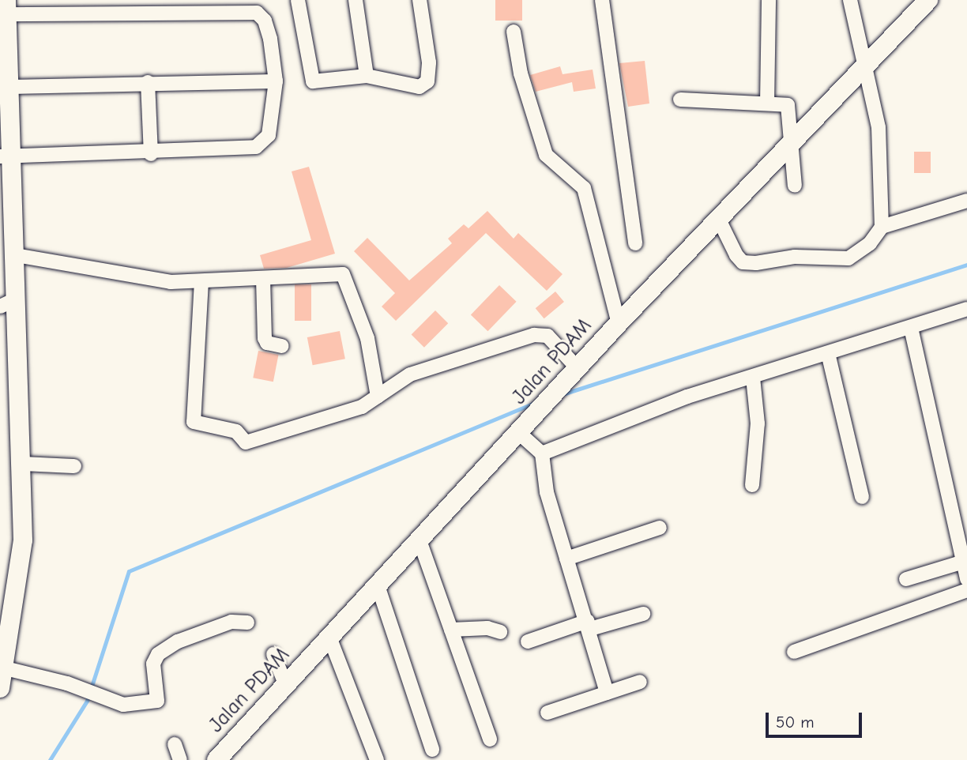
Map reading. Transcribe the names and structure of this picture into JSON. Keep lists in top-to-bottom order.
{
  "streets": {
    "street": ["Jalan PDAM"]
  },
  "scale_bar": "50 m"
}
